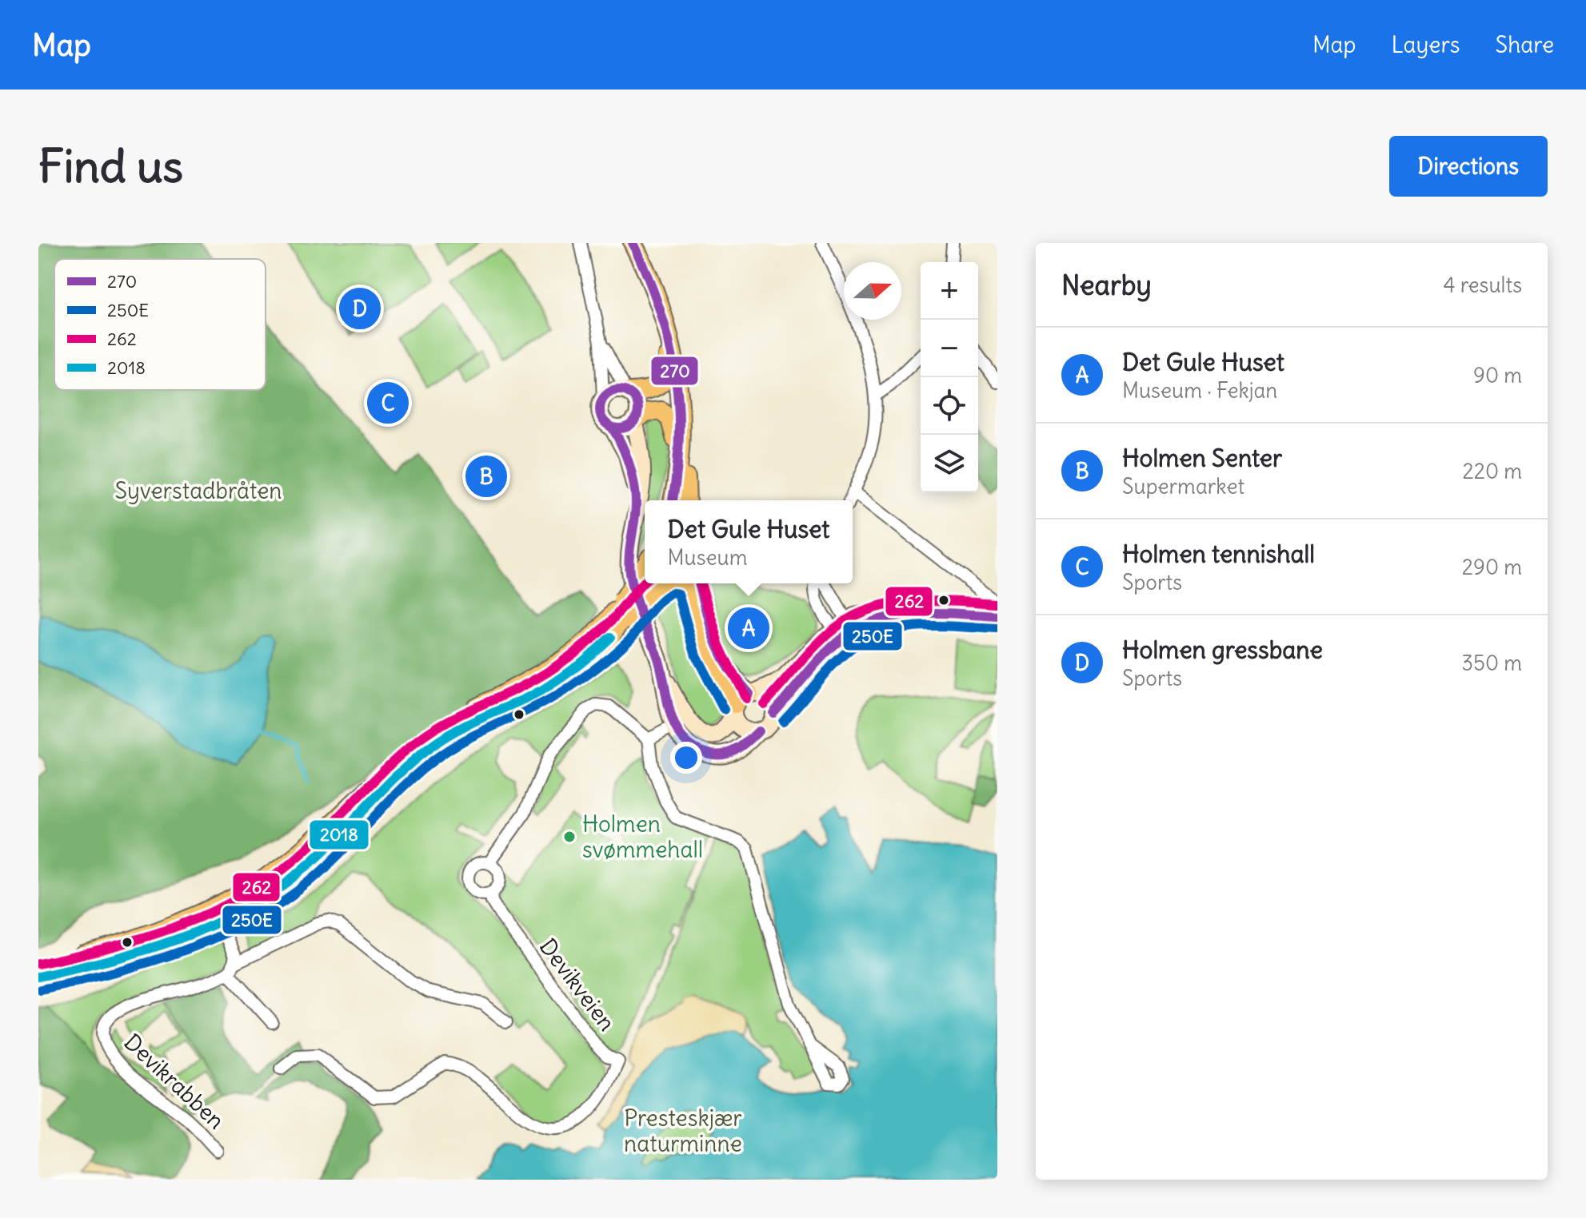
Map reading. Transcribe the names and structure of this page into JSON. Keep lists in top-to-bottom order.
{
  "streets": {
    "street": ["Devikveien", "Devikrabben"]
  },
  "parks": ["Syverstadbråten", "Presteskjær naturminne"],
  "places": ["Holmen svømmehall"],
  "lines": [
    "transit line 270",
    "transit line 262",
    "transit line 250E",
    "transit line 2018"
  ],
  "legend": [
    "270",
    "250E",
    "262",
    "2018"
  ],
  "north": "right",
  "page": {
    "header": "Map",
    "nav": ["Map", "Layers", "Share"],
    "buttons": "Directions",
    "title": "Find us",
    "heading": ["Nearby", "4 results"],
    "map_buttons": ["+", "−"],
    "pins": [
      "D",
      "C",
      "B",
      "A"
    ],
    "list": [
      {
        "mark": "A",
        "name": "Det Gule Huset",
        "note": "Museum · Fekjan",
        "value": "90 m"
      },
      {
        "mark": "B",
        "name": "Holmen Senter",
        "note": "Supermarket",
        "value": "220 m"
      },
      {
        "mark": "C",
        "name": "Holmen tennishall",
        "note": "Sports",
        "value": "290 m"
      },
      {
        "mark": "D",
        "name": "Holmen gressbane",
        "note": "Sports",
        "value": "350 m"
      }
    ],
    "popup": ["Det Gule Huset", "Museum"]
  }
}
